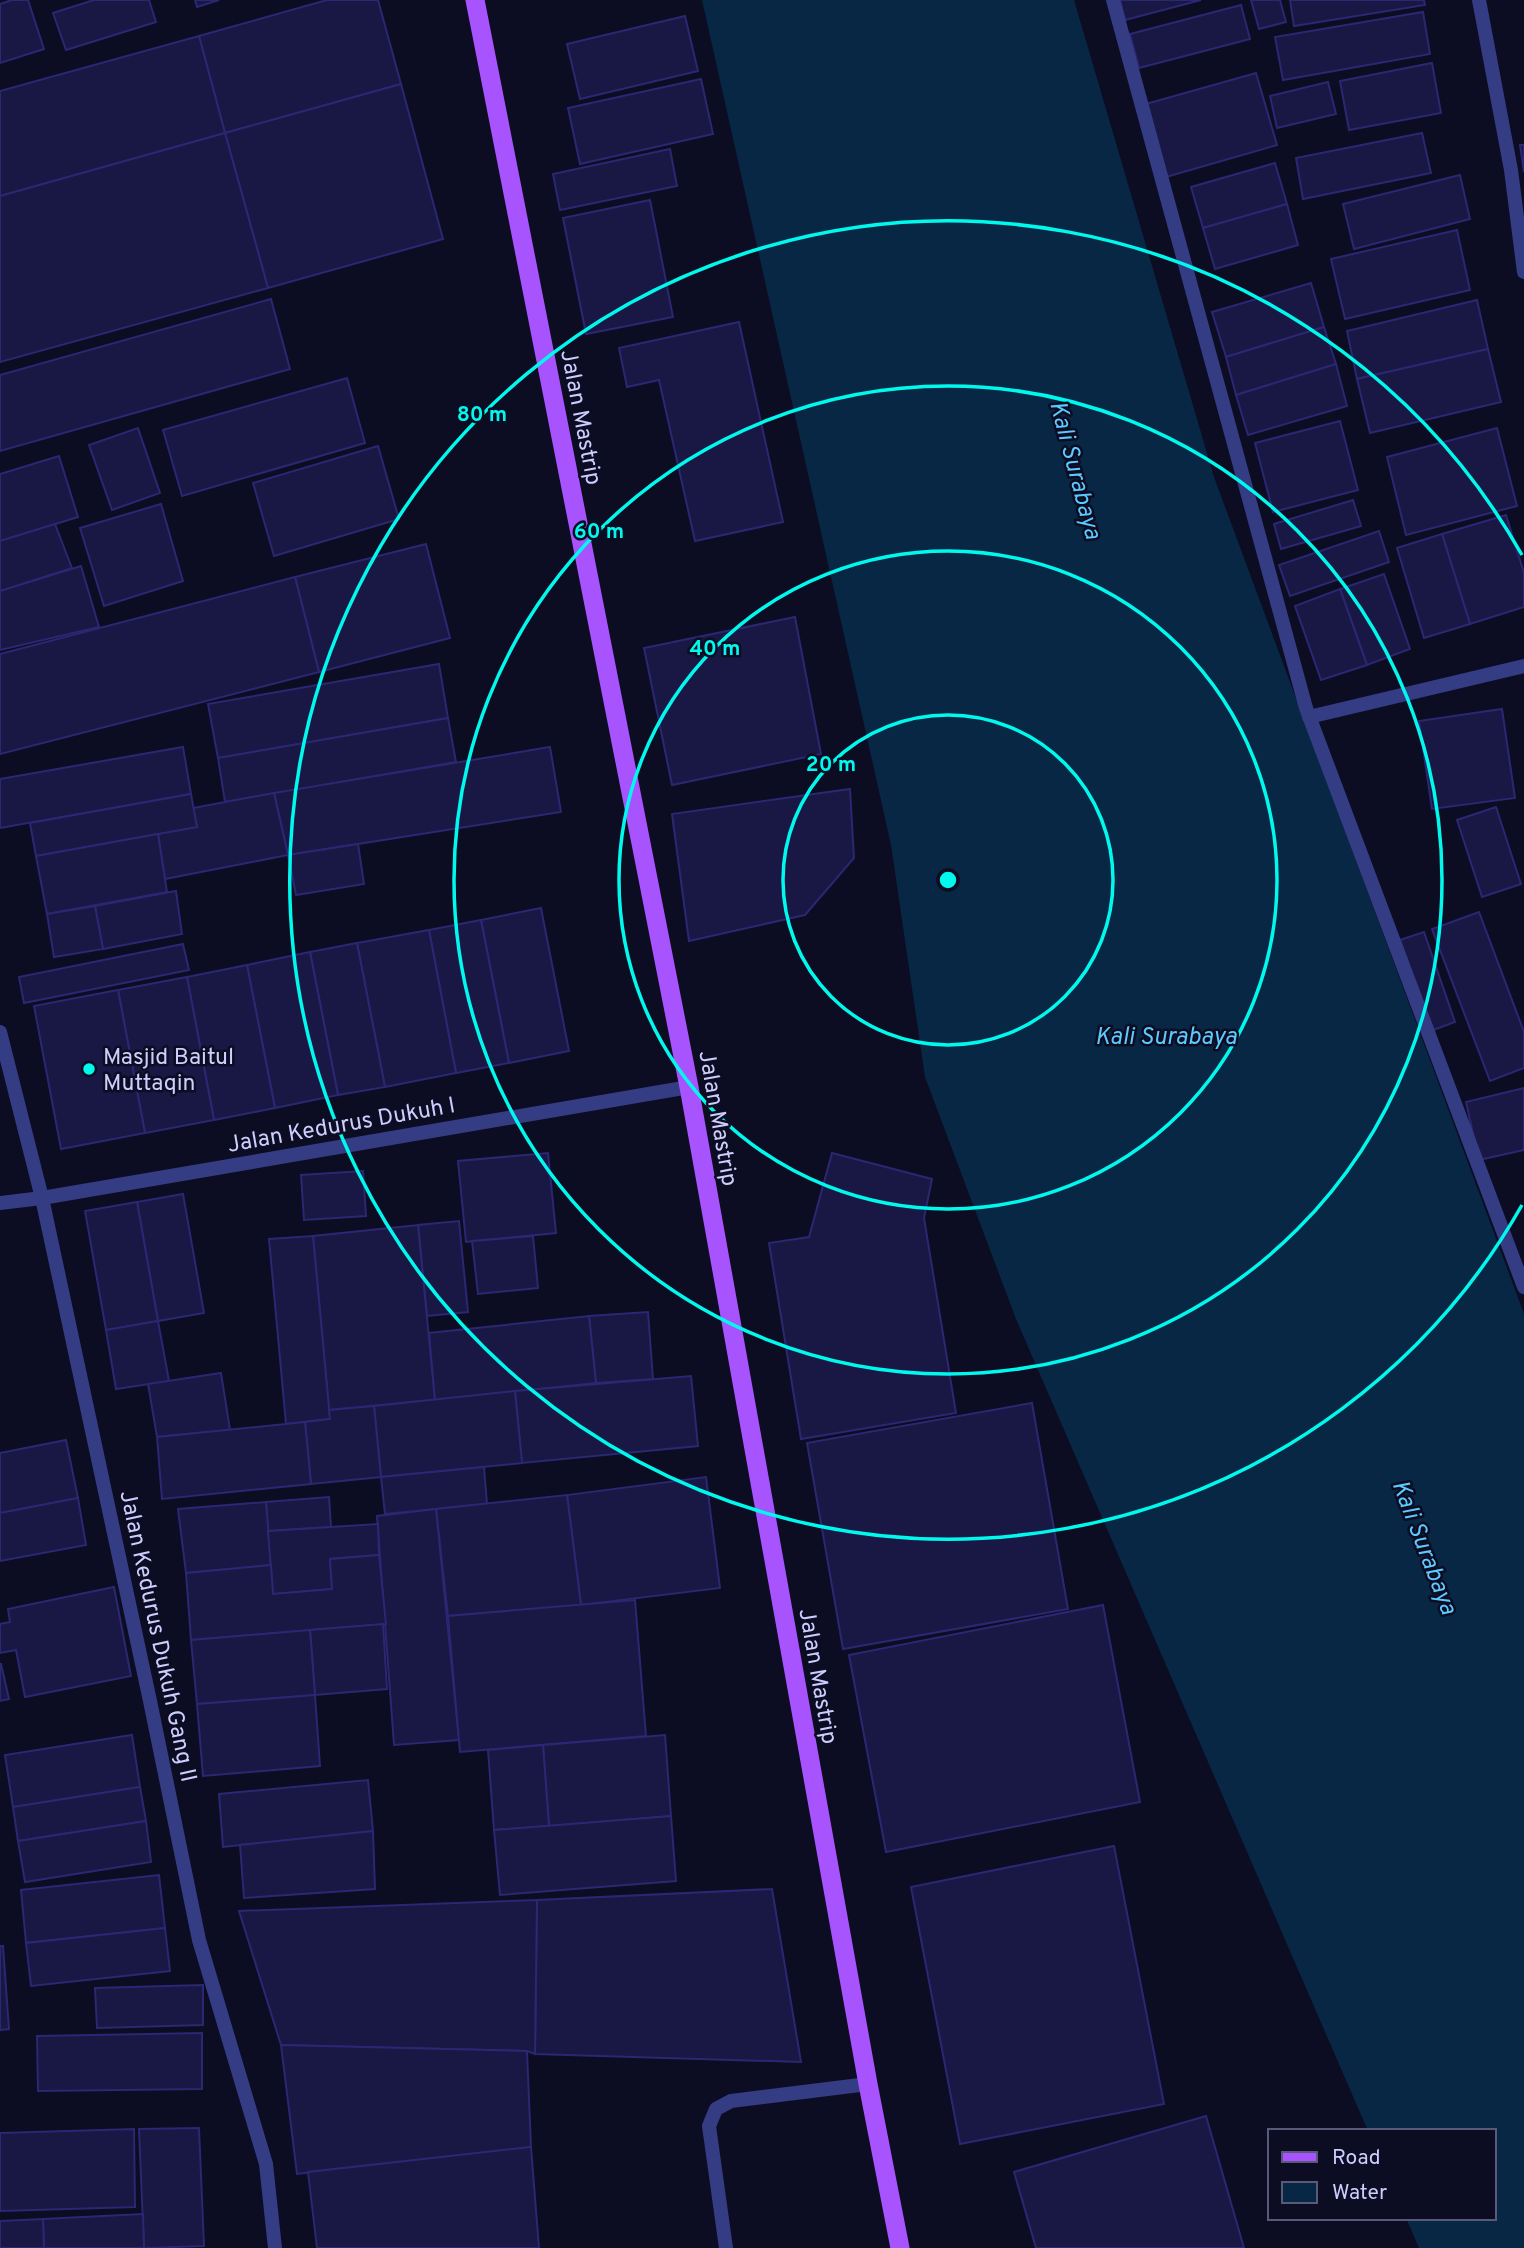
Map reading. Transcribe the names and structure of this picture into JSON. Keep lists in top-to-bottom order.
{
  "streets": {
    "main road": ["Jalan Mastrip"],
    "street": ["Jalan Kedurus Dukuh I", "Jalan Kedurus Dukuh Gang II"]
  },
  "crossings": [
    ["Jalan Mastrip", "Jalan Kedurus Dukuh I"],
    ["Jalan Kedurus Dukuh I", "Jalan Kedurus Dukuh Gang II"]
  ],
  "water": ["Kali Surabaya"],
  "places": ["Masjid Baitul Muttaqin"],
  "legend": ["Road", "Water"],
  "rings": [
    "80 m",
    "60 m",
    "40 m",
    "20 m"
  ]
}
